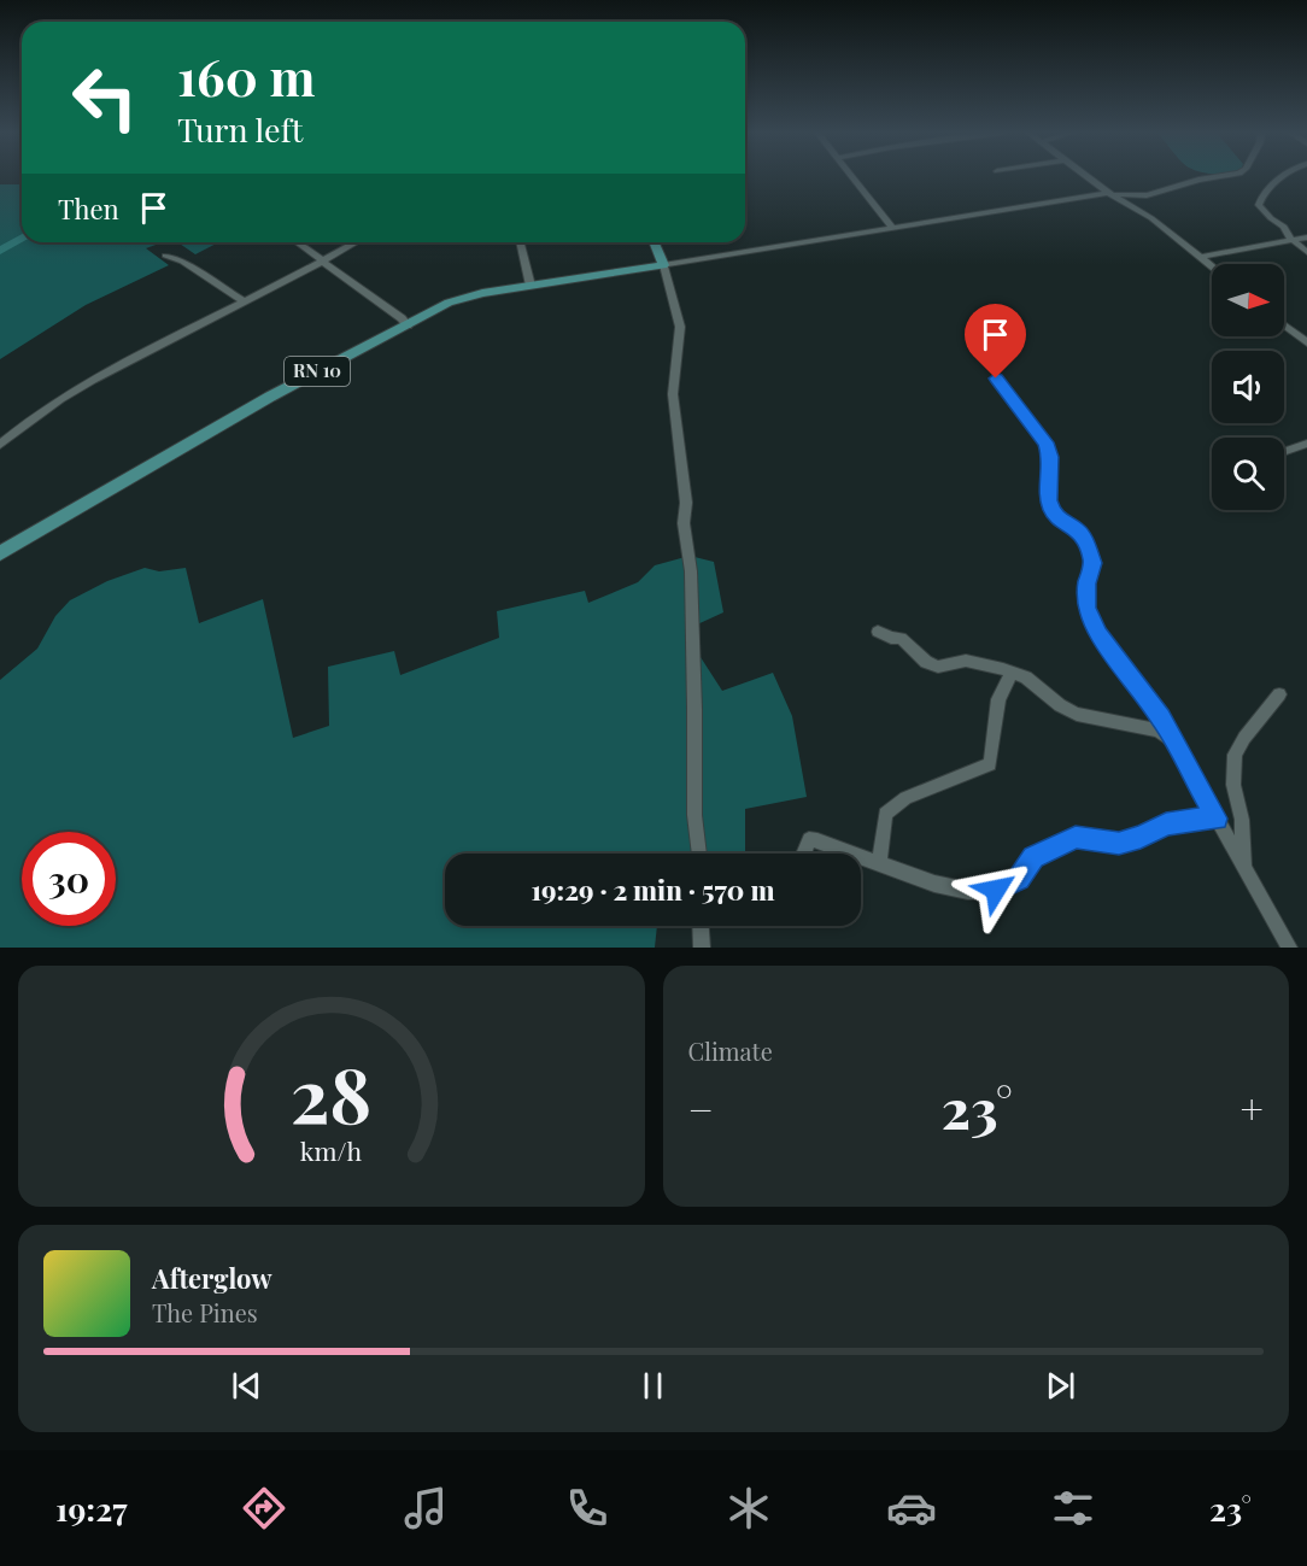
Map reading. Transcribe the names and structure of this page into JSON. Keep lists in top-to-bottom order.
{
  "streets": {
    "main road": ["RN 10"]
  },
  "north": "right",
  "page": {
    "turn": ["160 m", "Turn left"],
    "then": "Then",
    "limit": "30",
    "trip": "19:29 · 2 min · 570 m",
    "tile": "Climate",
    "heat": ["−", "23°", "+"],
    "song": ["Afterglow", "The Pines"],
    "tabs": ["19:27", "23°"],
    "gauge": ["28", "km/h"]
  }
}
